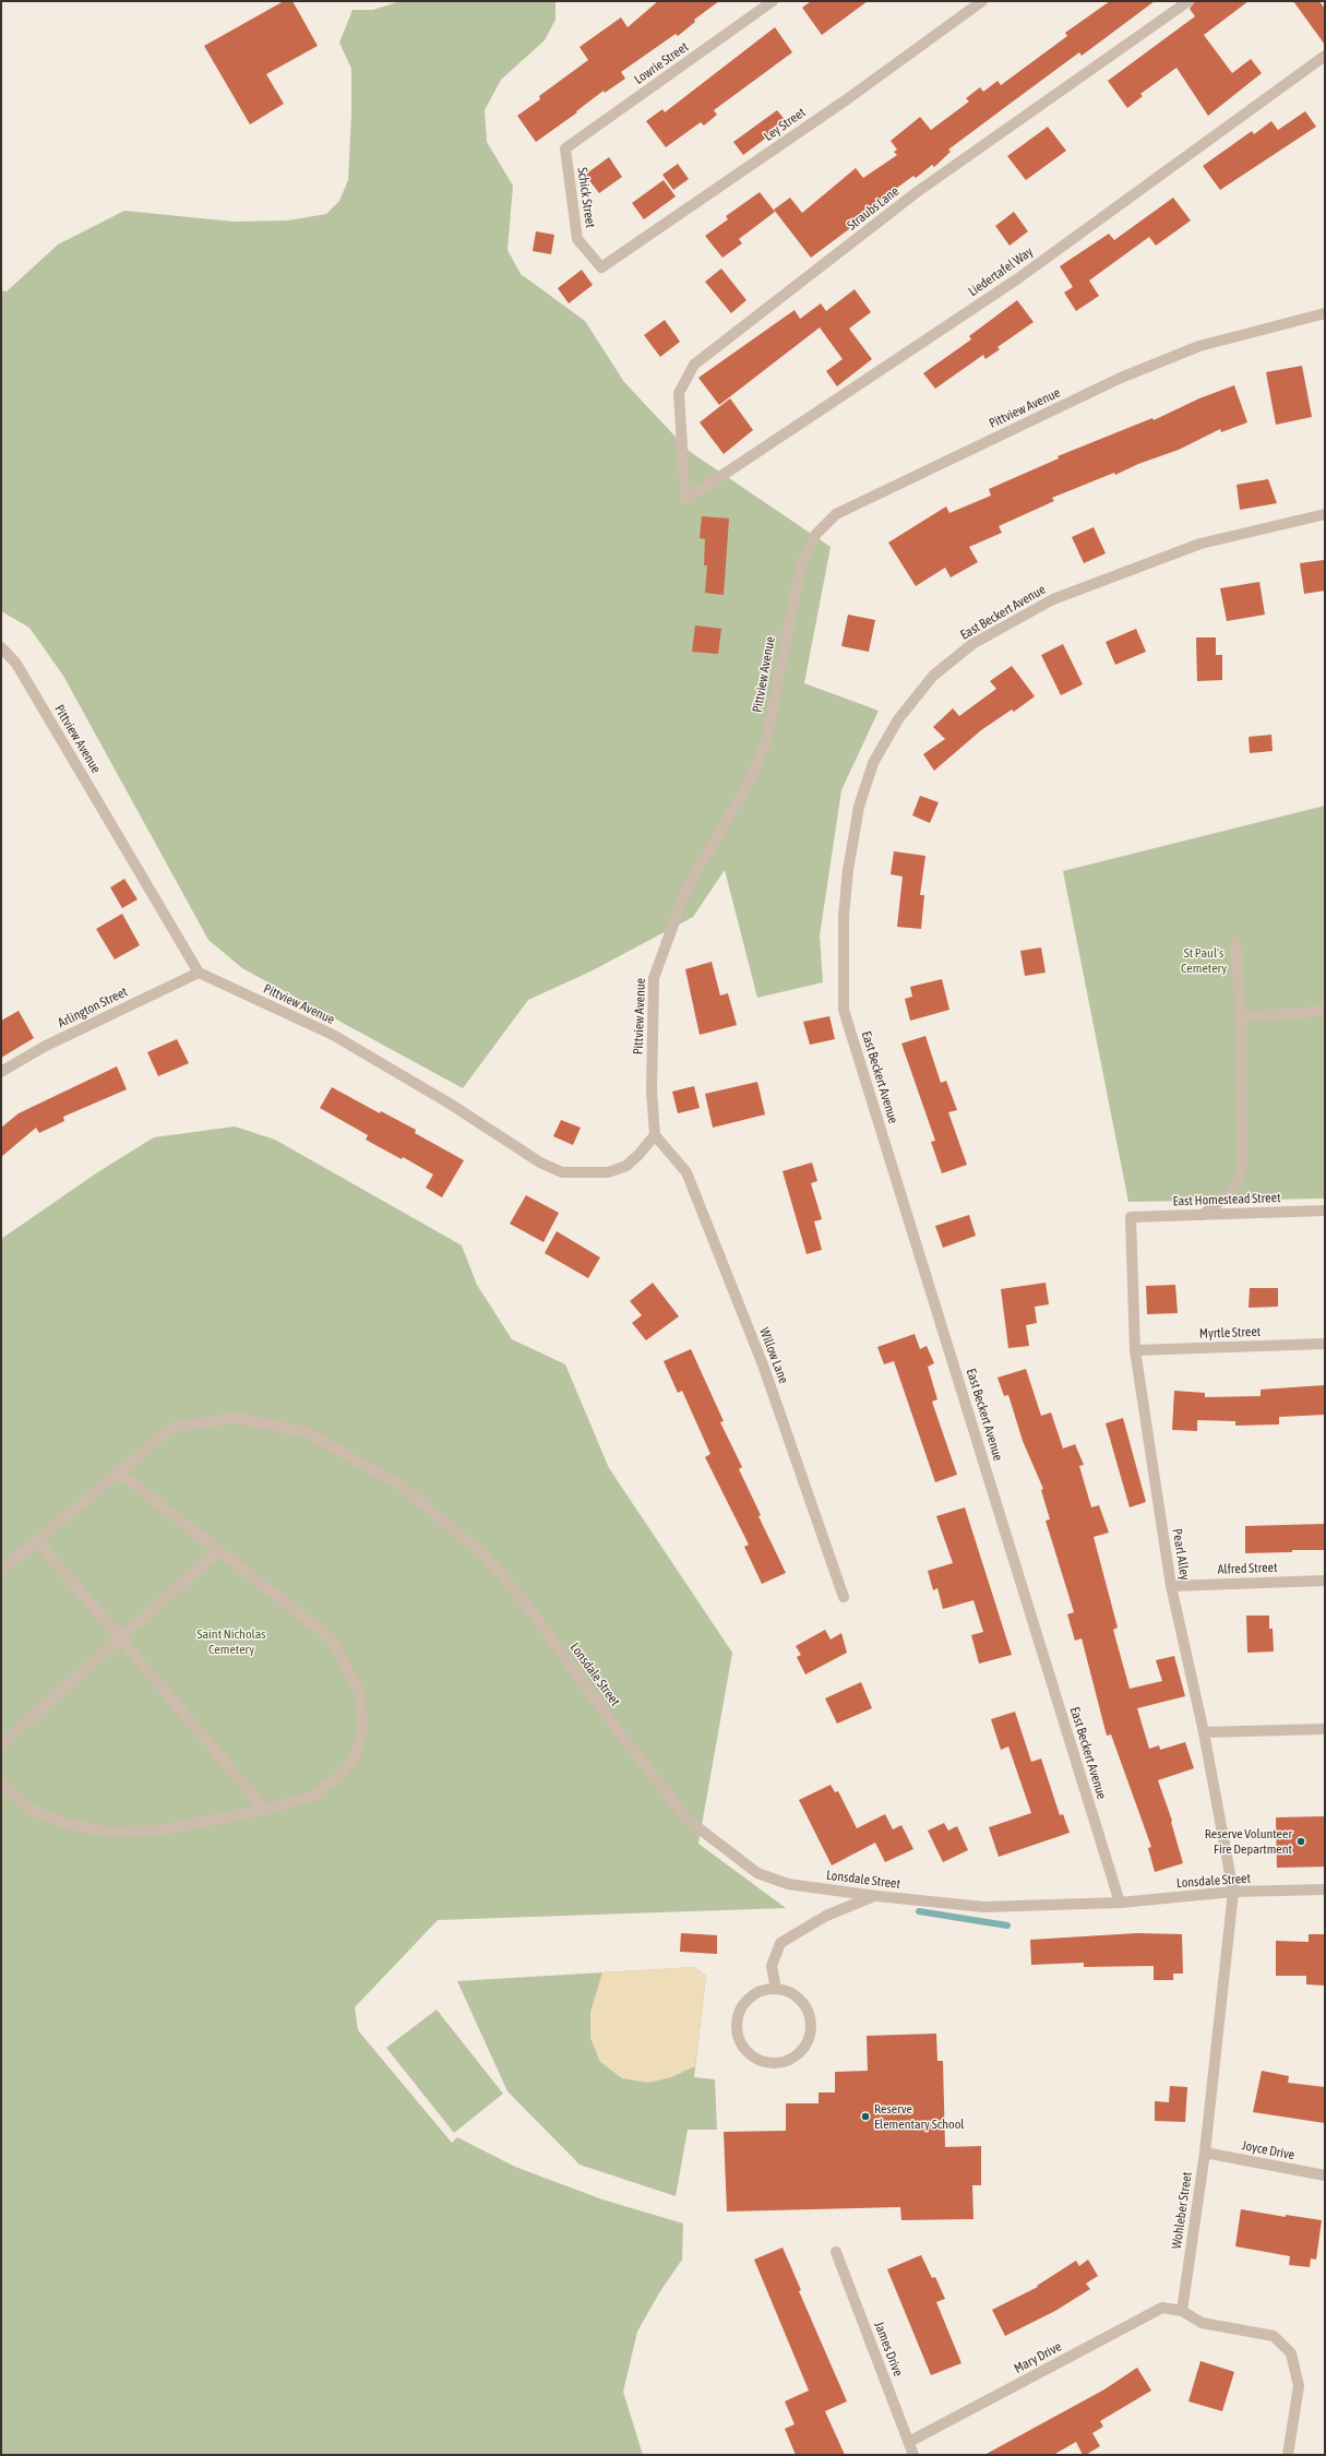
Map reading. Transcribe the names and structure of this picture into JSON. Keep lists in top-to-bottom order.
{
  "streets": {
    "street": [
      "Lowrie Street",
      "Ley Street",
      "Schick Street",
      "Straubs Lane",
      "Liedertafel Way",
      "Pittview Avenue",
      "East Beckert Avenue",
      "Arlington Street",
      "East Homestead Street",
      "Myrtle Street",
      "Willow Lane",
      "Pearl Alley",
      "Alfred Street",
      "Lonsdale Street",
      "Joyce Drive",
      "Wohleber Street",
      "James Drive",
      "Mary Drive"
    ]
  },
  "crossings": [
    ["Lowrie Street", "Schick Street"],
    ["Ley Street", "Schick Street"],
    ["Straubs Lane", "Liedertafel Way"],
    ["Pittview Avenue", "Arlington Street"],
    ["Pittview Avenue", "Willow Lane"],
    ["East Beckert Avenue", "Lonsdale Street"],
    ["East Homestead Street", "Pearl Alley"],
    ["Myrtle Street", "Pearl Alley"],
    ["Pearl Alley", "Alfred Street"],
    ["Pearl Alley", "Lonsdale Street"],
    ["Pearl Alley", "Wohleber Street"],
    ["Lonsdale Street", "Wohleber Street"],
    ["Joyce Drive", "Wohleber Street"],
    ["Wohleber Street", "Mary Drive"],
    ["James Drive", "Mary Drive"]
  ],
  "parks": ["St Paul's Cemetery", "Saint Nicholas Cemetery"],
  "places": ["Reserve Volunteer Fire Department", "Reserve Elementary School"]
}
